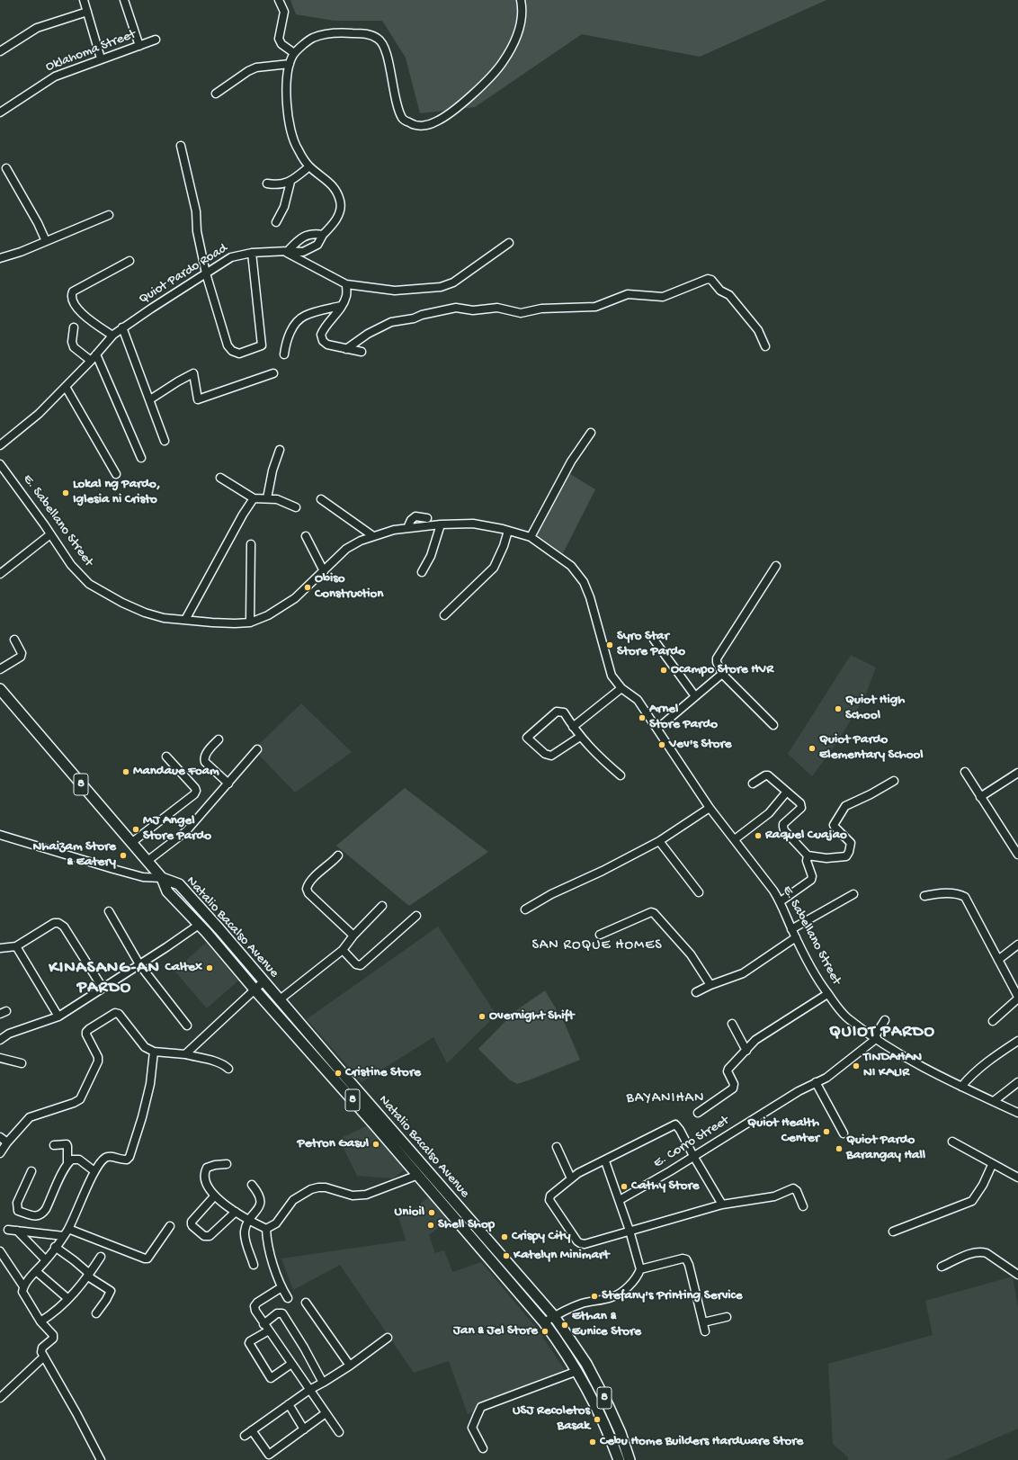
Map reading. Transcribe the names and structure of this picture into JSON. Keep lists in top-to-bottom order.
{
  "streets": {
    "main road": ["8", "Natalio Bacalso Avenue"],
    "street": [
      "Oklahoma Street",
      "Quiot Pardo Road",
      "E. Sabellano Street",
      "E. Corro Street"
    ]
  },
  "crossings": [
    ["E. Sabellano Street", "E. Corro Street"]
  ],
  "districts": [
    "SAN ROQUE HOMES",
    "KINASANG-AN PARDO",
    "QUIOT PARDO",
    "BAYANIHAN"
  ],
  "places": [
    "Lokal ng Pardo, Iglesia ni Cristo",
    "Obiso Construction",
    "Syro Star Store Pardo",
    "Ocampo Store HVR",
    "Quiot High School",
    "Arnel Store Pardo",
    "Vev's Store",
    "Quiot Pardo Elementary School",
    "Mandaue Foam",
    "MJ Angel Store Pardo",
    "Raquel Cuajao",
    "Nhaizam Store & Eatery",
    "Caltex",
    "Overnight Shift",
    "TINDAHAN NI KALIR",
    "Cristine Store",
    "Quiot Health Center",
    "Petron Gasul",
    "Quiot Pardo Barangay Hall",
    "Cathy Store",
    "Unioil",
    "Shell Shop",
    "Crispy City",
    "Katelyn Minimart",
    "Stefany's Printing Service",
    "Ethan & Eunice Store",
    "Jan & Jel Store",
    "USJ Recoletos Basak",
    "Cebu Home Builders Hardware Store"
  ]
}
